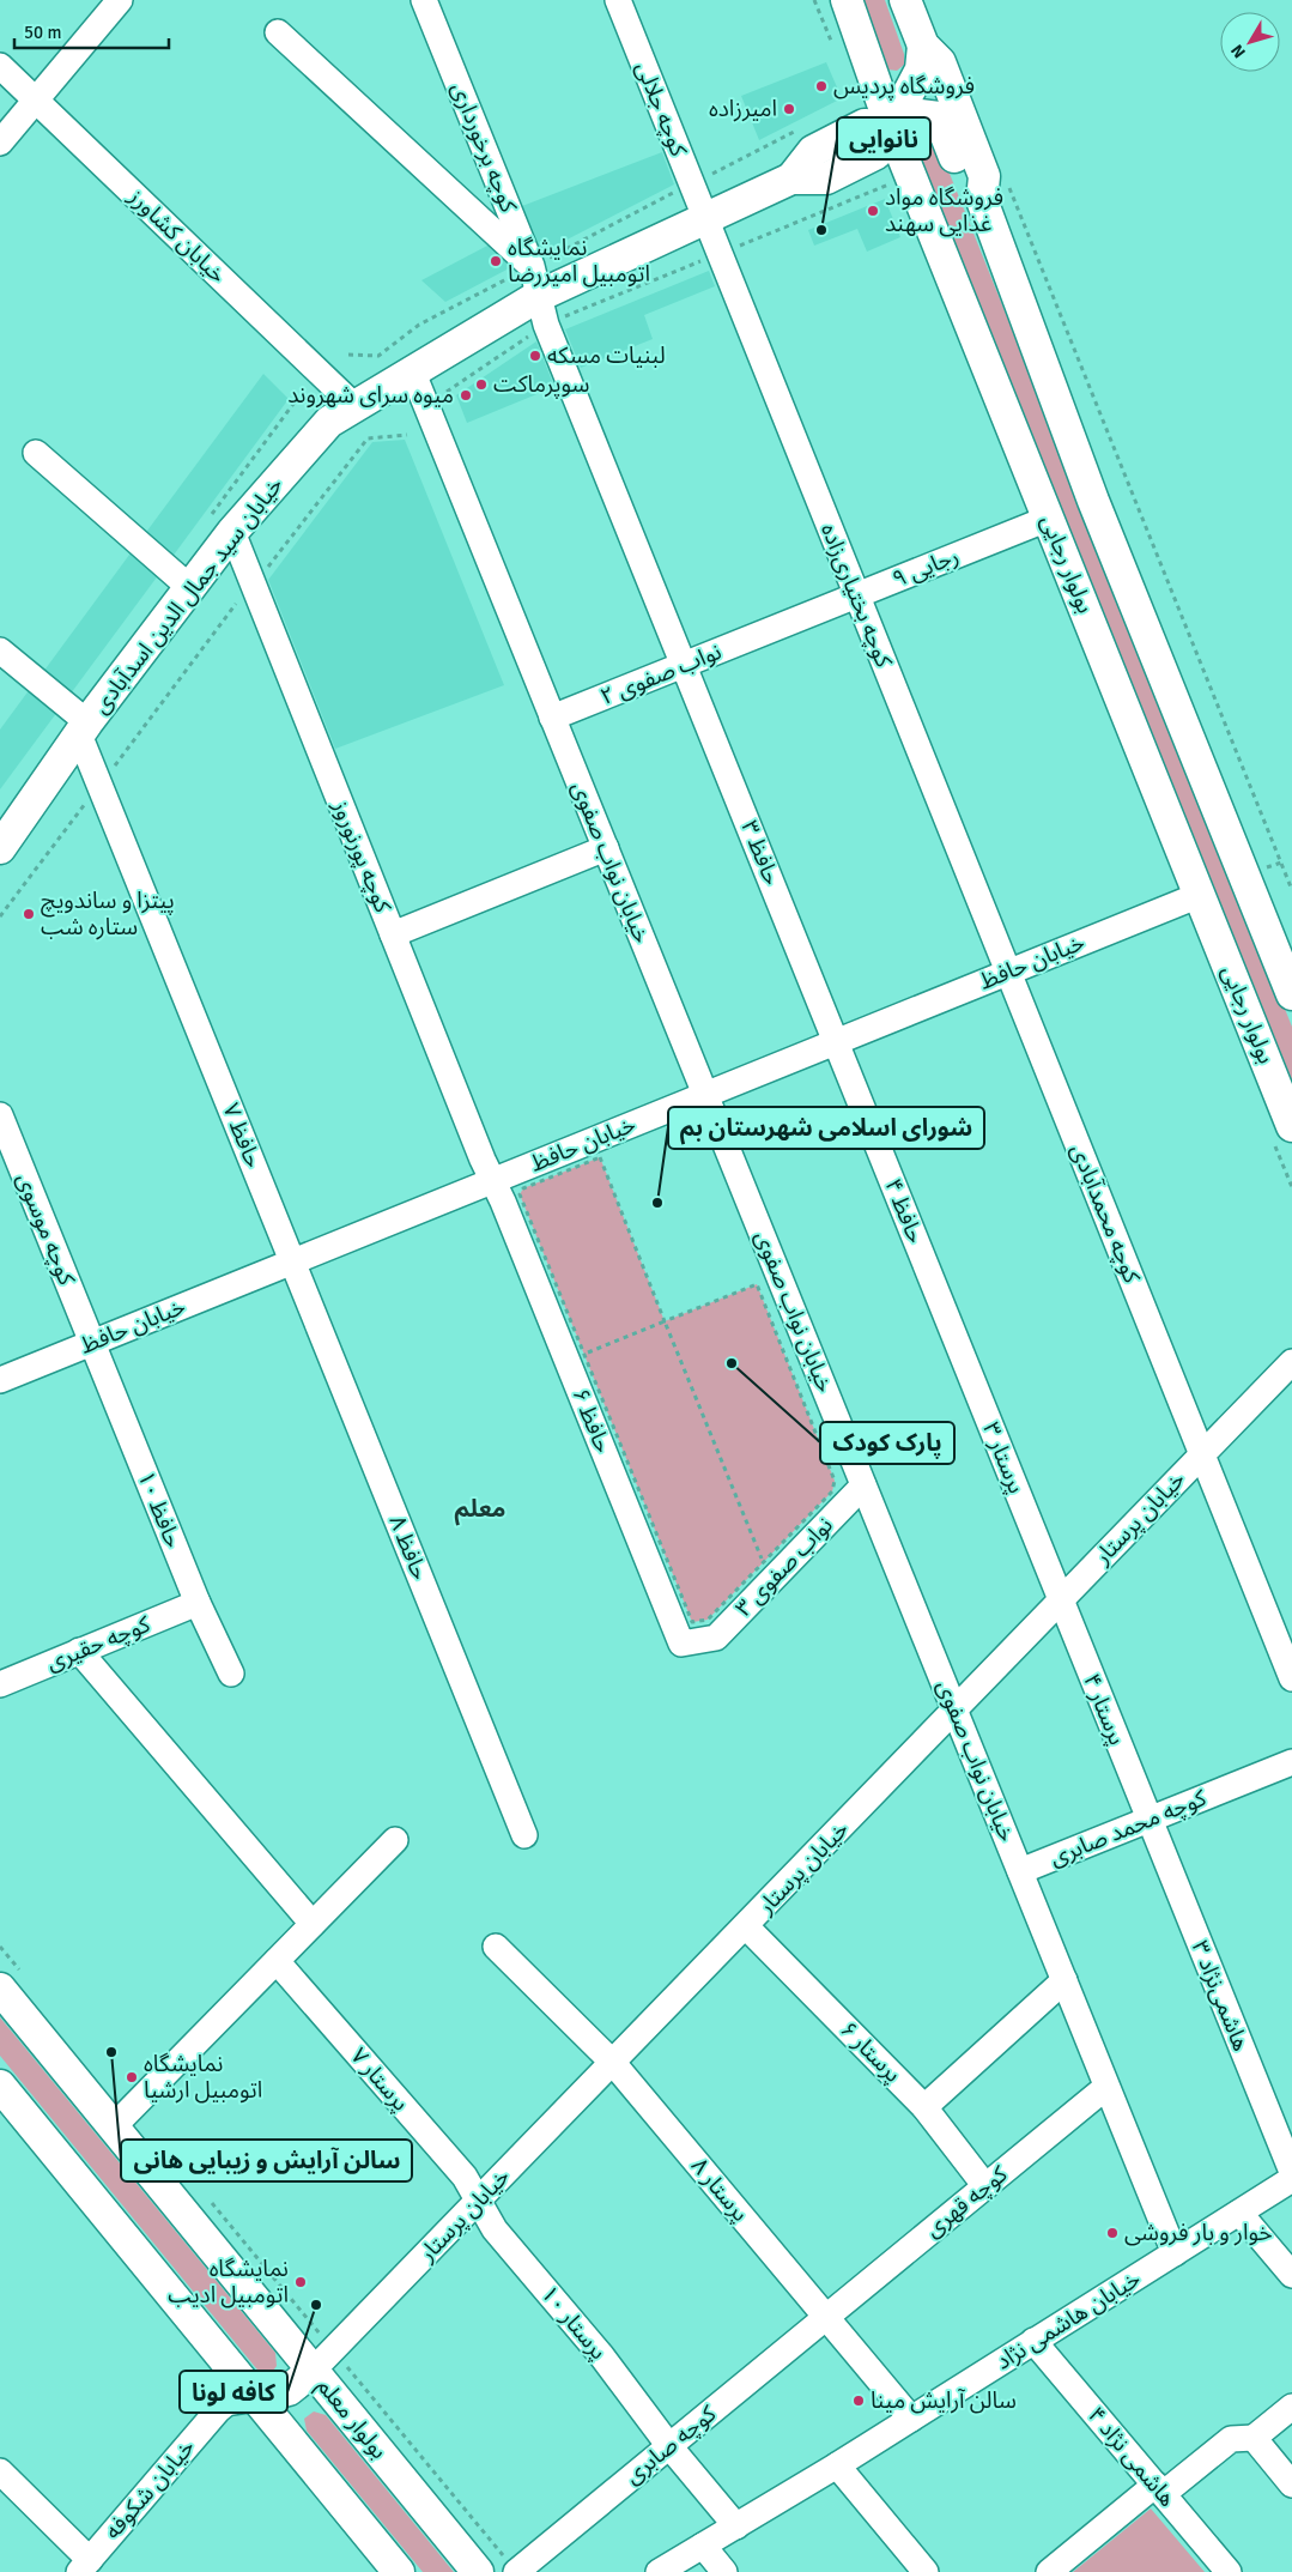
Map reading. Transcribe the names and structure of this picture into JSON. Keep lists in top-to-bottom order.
{
  "streets": {
    "main road": ["بولوار رجایی", "خیابان سید جمال الدین اسدآبادی", "بولوار معلم"],
    "street": [
      "کوچه جلالی",
      "کوچه برخورداری",
      "خیابان کشاورز",
      "رجایی ۹",
      "کوچه بختیاری‌زاده",
      "نواب صفوی ۲",
      "حافظ ۳",
      "کوچه پورنوروز",
      "خیابان نواب صفوی",
      "خیابان حافظ",
      "حافظ ۷",
      "حافظ ۴",
      "کوچه محمدآبادی",
      "کوچه موسوی",
      "حافظ ۶",
      "پرستار ۳",
      "حافظ ۱۰",
      "خیابان پرستار",
      "حافظ ۸",
      "نواب صفوی ۳",
      "کوچه حقیری",
      "پرستار ۴",
      "کوچه محمد صابری",
      "هاشمی‌نژاد ۳",
      "پرستار ۶",
      "پرستار ۷",
      "پرستار ۸",
      "کوچه قهری",
      "خیابان هاشمی نژاد",
      "پرستار ۱۰",
      "کوچه صابری",
      "هاشمی نژاد ۴",
      "خیابان شکوفه"
    ]
  },
  "crossings": [
    ["کوچه جلالی", "خیابان سید جمال الدین اسدآبادی"],
    ["کوچه جلالی", "کوچه بختیاری‌زاده"],
    ["کوچه برخورداری", "خیابان سید جمال الدین اسدآبادی"],
    ["کوچه برخورداری", "نواب صفوی ۲"],
    ["کوچه برخورداری", "حافظ ۳"],
    ["خیابان کشاورز", "خیابان سید جمال الدین اسدآبادی"],
    ["بولوار رجایی", "رجایی ۹"],
    ["بولوار رجایی", "خیابان سید جمال الدین اسدآبادی"],
    ["بولوار رجایی", "خیابان حافظ"],
    ["رجایی ۹", "کوچه بختیاری‌زاده"],
    ["رجایی ۹", "نواب صفوی ۲"],
    ["خیابان سید جمال الدین اسدآبادی", "کوچه بختیاری‌زاده"],
    ["خیابان سید جمال الدین اسدآبادی", "کوچه پورنوروز"],
    ["خیابان سید جمال الدین اسدآبادی", "خیابان نواب صفوی"],
    ["خیابان سید جمال الدین اسدآبادی", "حافظ ۷"],
    ["کوچه بختیاری‌زاده", "خیابان حافظ"],
    ["کوچه بختیاری‌زاده", "کوچه محمدآبادی"],
    ["نواب صفوی ۲", "حافظ ۳"],
    ["نواب صفوی ۲", "خیابان نواب صفوی"],
    ["حافظ ۳", "خیابان حافظ"],
    ["حافظ ۳", "حافظ ۴"],
    ["کوچه پورنوروز", "خیابان حافظ"],
    ["کوچه پورنوروز", "حافظ ۶"],
    ["خیابان نواب صفوی", "خیابان حافظ"],
    ["خیابان نواب صفوی", "خیابان پرستار"],
    ["خیابان نواب صفوی", "نواب صفوی ۳"],
    ["خیابان نواب صفوی", "کوچه محمد صابری"],
    ["خیابان نواب صفوی", "کوچه قهری"],
    ["خیابان نواب صفوی", "خیابان هاشمی نژاد"],
    ["خیابان حافظ", "حافظ ۷"],
    ["خیابان حافظ", "حافظ ۴"],
    ["خیابان حافظ", "کوچه محمدآبادی"],
    ["خیابان حافظ", "کوچه موسوی"],
    ["خیابان حافظ", "حافظ ۶"],
    ["خیابان حافظ", "حافظ ۱۰"],
    ["خیابان حافظ", "حافظ ۸"],
    ["حافظ ۷", "حافظ ۸"],
    ["حافظ ۴", "پرستار ۳"],
    ["کوچه محمدآبادی", "خیابان پرستار"],
    ["کوچه موسوی", "حافظ ۱۰"],
    ["حافظ ۶", "نواب صفوی ۳"],
    ["پرستار ۳", "خیابان پرستار"],
    ["پرستار ۳", "پرستار ۴"],
    ["حافظ ۱۰", "کوچه حقیری"],
    ["خیابان پرستار", "پرستار ۴"],
    ["خیابان پرستار", "پرستار ۶"],
    ["خیابان پرستار", "پرستار ۷"],
    ["خیابان پرستار", "پرستار ۸"],
    ["خیابان پرستار", "پرستار ۱۰"],
    ["خیابان پرستار", "بولوار معلم"],
    ["پرستار ۴", "کوچه محمد صابری"],
    ["پرستار ۴", "هاشمی‌نژاد ۳"],
    ["کوچه محمد صابری", "هاشمی‌نژاد ۳"],
    ["پرستار ۶", "کوچه قهری"],
    ["پرستار ۷", "پرستار ۱۰"],
    ["پرستار ۸", "کوچه قهری"],
    ["پرستار ۸", "خیابان هاشمی نژاد"],
    ["پرستار ۸", "کوچه صابری"],
    ["کوچه قهری", "کوچه صابری"],
    ["خیابان هاشمی نژاد", "پرستار ۱۰"],
    ["خیابان هاشمی نژاد", "هاشمی نژاد ۴"],
    ["پرستار ۱۰", "کوچه صابری"]
  ],
  "districts": ["معلم"],
  "places": [
    "فروشگاه پردیس",
    "امیرزاده",
    "فروشگاه مواد غذایی سهند",
    "نانوایی",
    "نمایشگاه اتومبیل امیررضا",
    "لبنیات مسکه",
    "سوپرماکت",
    "میوه سرای شهروند",
    "پیتزا و ساندویچ ستاره شب",
    "شورای اسلامی شهرستان بم",
    "پارک کودک",
    "سالن آرایش و زیبایی هانی",
    "نمایشگاه اتومبیل ارشیا",
    "خوار و بار فروشی",
    "نمایشگاه اتومبیل ادیب",
    "کافه لونا",
    "سالن آرایش مینا"
  ],
  "scale_bar": "50 m",
  "north": "bottom left"
}
